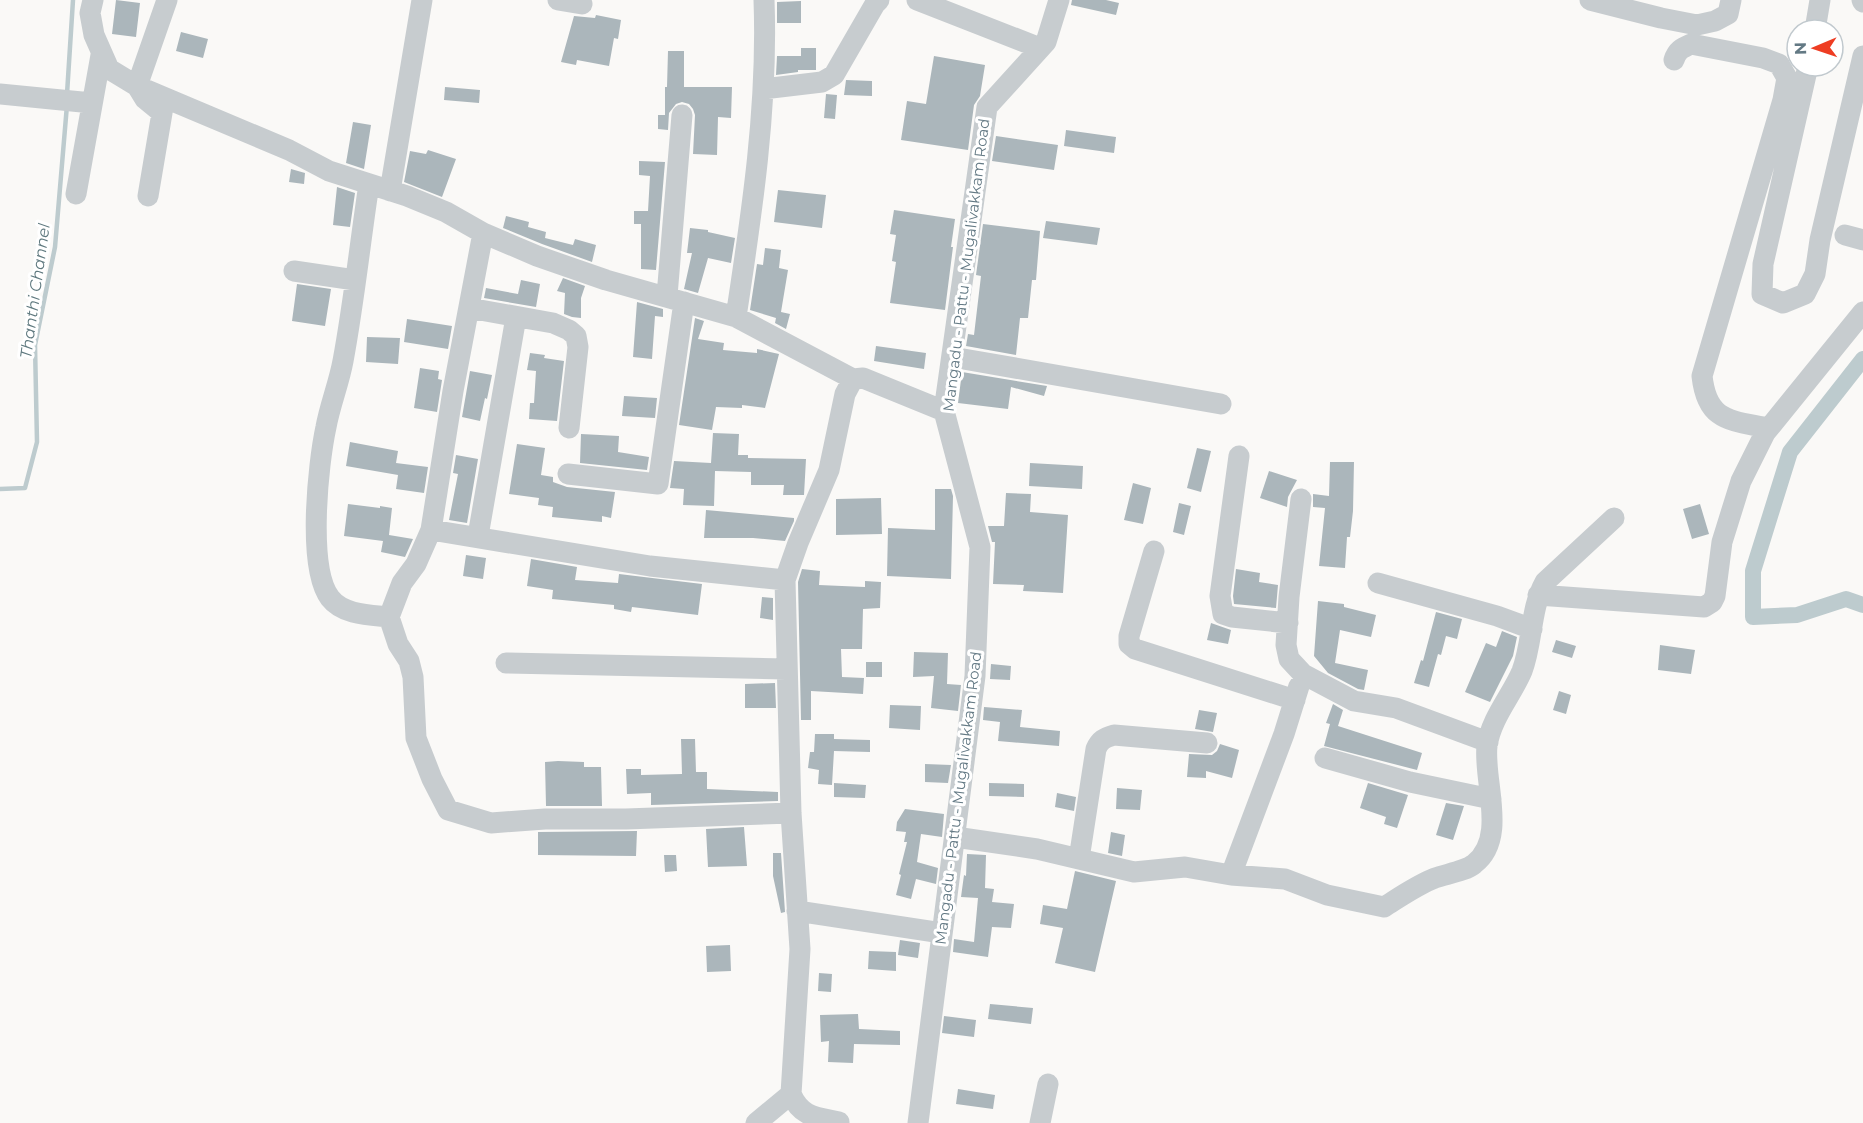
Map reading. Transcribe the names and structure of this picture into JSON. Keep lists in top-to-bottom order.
{
  "streets": {
    "street": ["Mangadu - Pattu - Mugalivakkam Road"]
  },
  "water": ["Thanthi Channel"],
  "north": "left"
}
